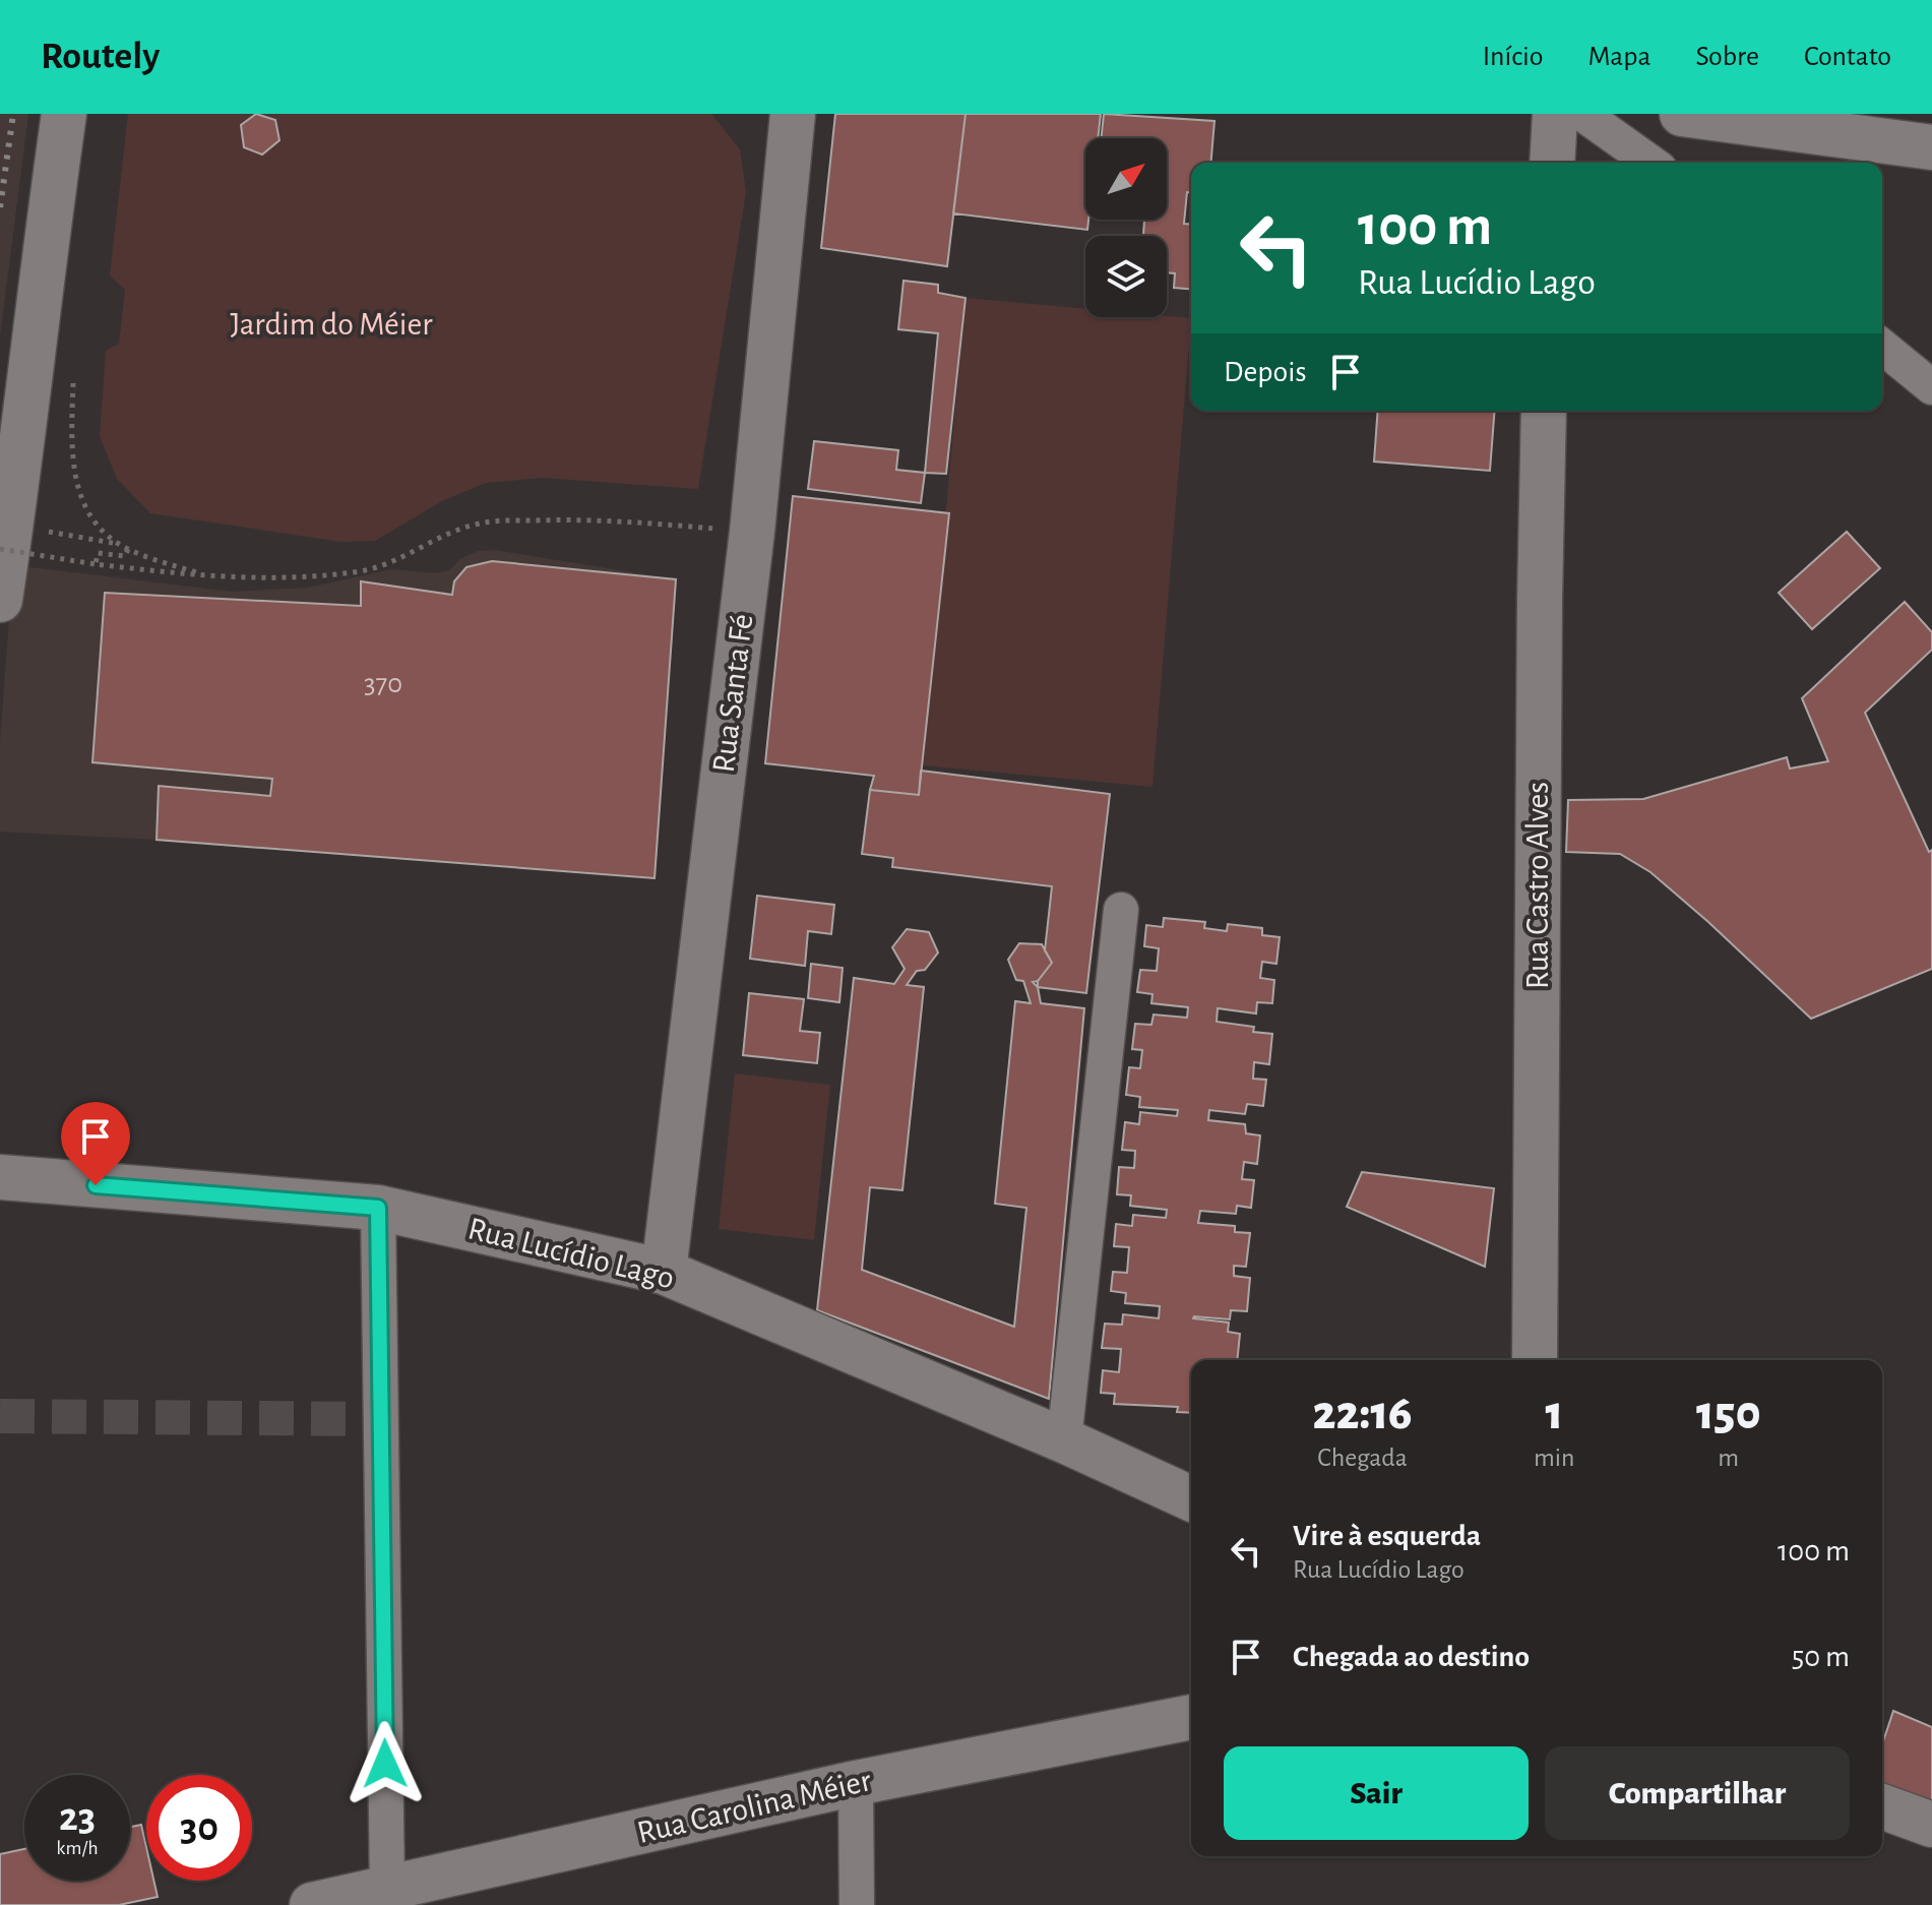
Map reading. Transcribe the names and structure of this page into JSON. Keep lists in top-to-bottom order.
{
  "streets": {
    "street": [
      "Rua Santa Fé",
      "Rua Castro Alves",
      "Rua Lucídio Lago",
      "Rua Carolina Méier"
    ]
  },
  "crossings": [
    ["Rua Santa Fé", "Rua Lucídio Lago"]
  ],
  "parks": ["Jardim do Méier"],
  "house_numbers": ["370"],
  "north": "top right",
  "page": {
    "header": "Routely",
    "nav": [
      "Início",
      "Mapa",
      "Sobre",
      "Contato"
    ],
    "turn": ["100 m", "Rua Lucídio Lago"],
    "then": "Depois",
    "eta": [
      "22:16",
      "Chegada",
      "1",
      "min",
      "150",
      "m"
    ],
    "list": [
      {
        "name": "Vire à esquerda",
        "note": "Rua Lucídio Lago",
        "value": "100 m"
      },
      {
        "name": "Chegada ao destino",
        "value": "50 m"
      }
    ],
    "buttons": ["Sair", "Compartilhar"],
    "speed": "23 km/h",
    "limit": "30"
  }
}
